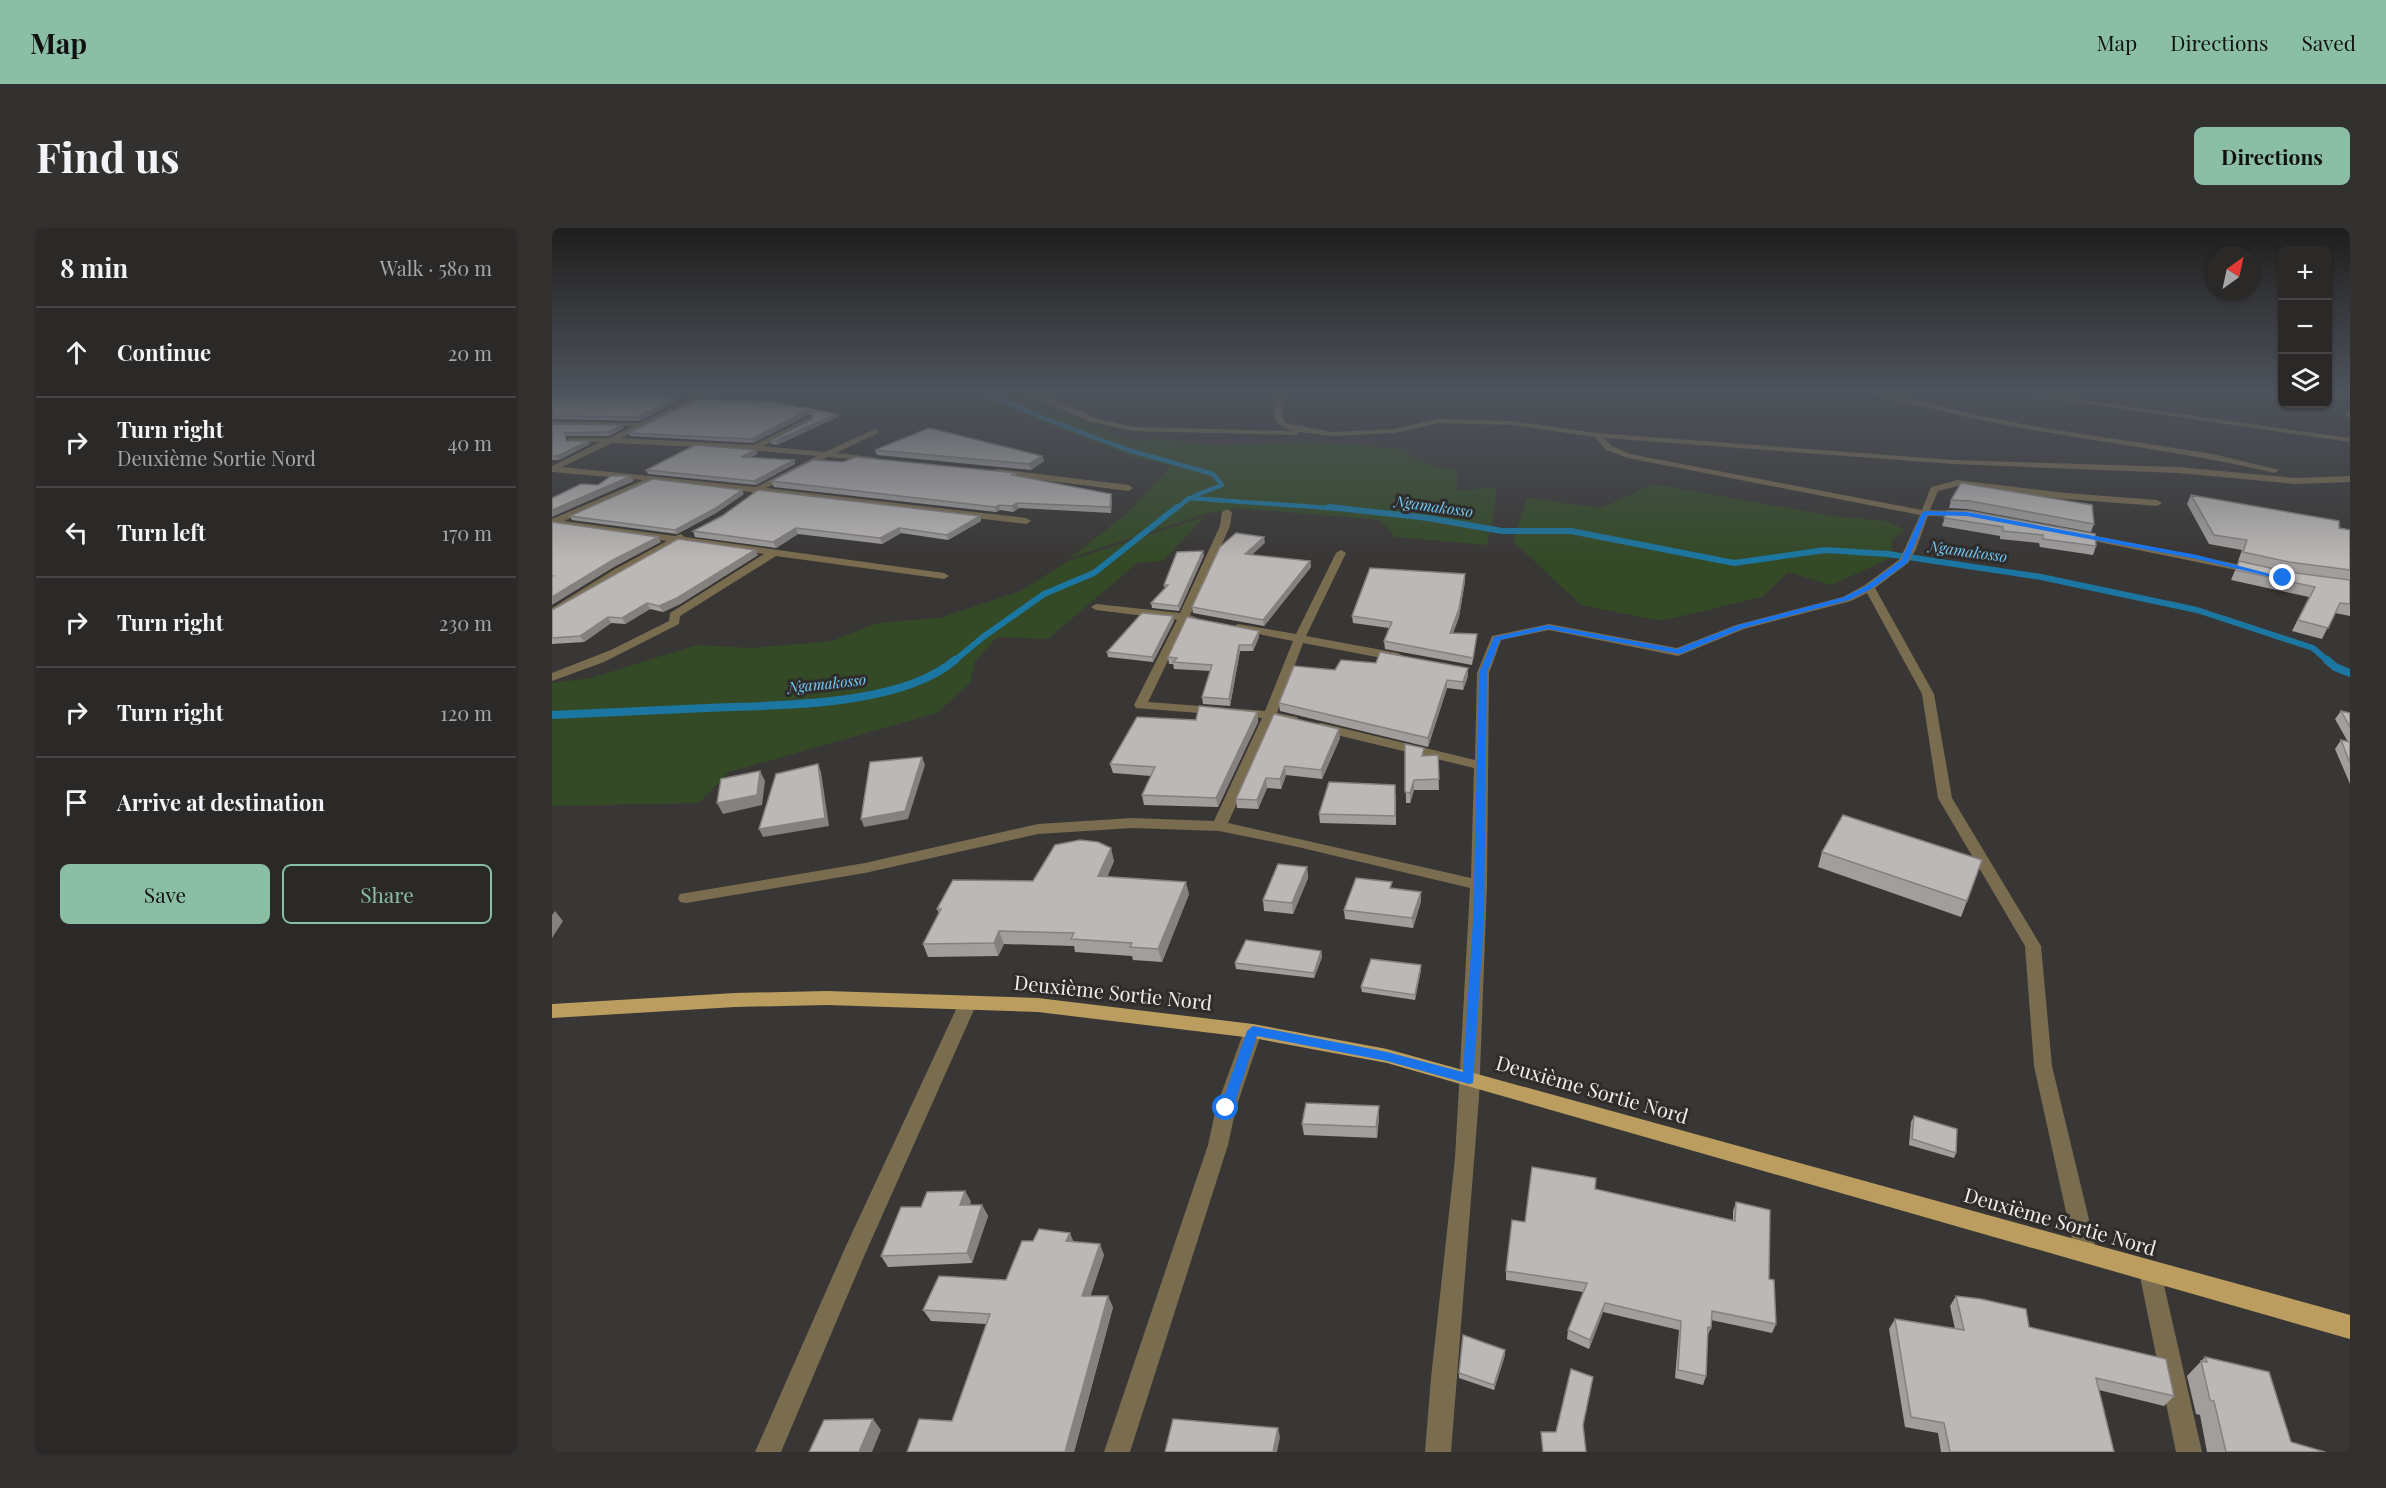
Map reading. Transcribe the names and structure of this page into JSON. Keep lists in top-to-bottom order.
{
  "streets": {
    "main road": ["Deuxième Sortie Nord"]
  },
  "water": ["Ngamakosso"],
  "north": "top right",
  "page": {
    "header": "Map",
    "nav": ["Map", "Directions", "Saved"],
    "buttons": [
      "Directions",
      ["Save", "Share"]
    ],
    "title": "Find us",
    "heading": ["8 min", "Walk · 580 m"],
    "map_buttons": ["+", "−"],
    "list": [
      ["Continue", "20 m"],
      ["Turn right", "Deuxième Sortie Nord", "40 m"],
      ["Turn left", "170 m"],
      ["Turn right", "230 m"],
      ["Turn right", "120 m"],
      "Arrive at destination"
    ]
  }
}
